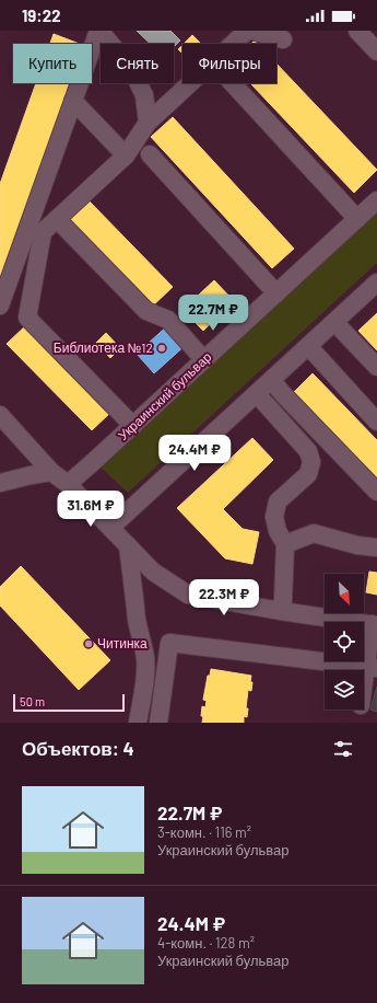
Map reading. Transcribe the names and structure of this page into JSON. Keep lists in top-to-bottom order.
{
  "streets": {
    "street": ["Украинский бульвар"]
  },
  "places": ["Библиотека №12", "Читинка"],
  "scale_bar": "50 m",
  "north": "bottom right",
  "page": {
    "status": "19:22",
    "chip": ["Купить", "Снять", "Фильтры"],
    "price": [
      "22.7M ₽",
      "24.4M ₽",
      "31.6M ₽",
      "22.3M ₽"
    ],
    "scale": "50 m",
    "heading": "Объектов: 4",
    "list": [
      {
        "name": "22.7M ₽",
        "note": "3-комн. · 116 m² · Украинский бульвар"
      },
      {
        "name": "24.4M ₽",
        "note": "4-комн. · 128 m² · Украинский бульвар"
      }
    ]
  }
}
